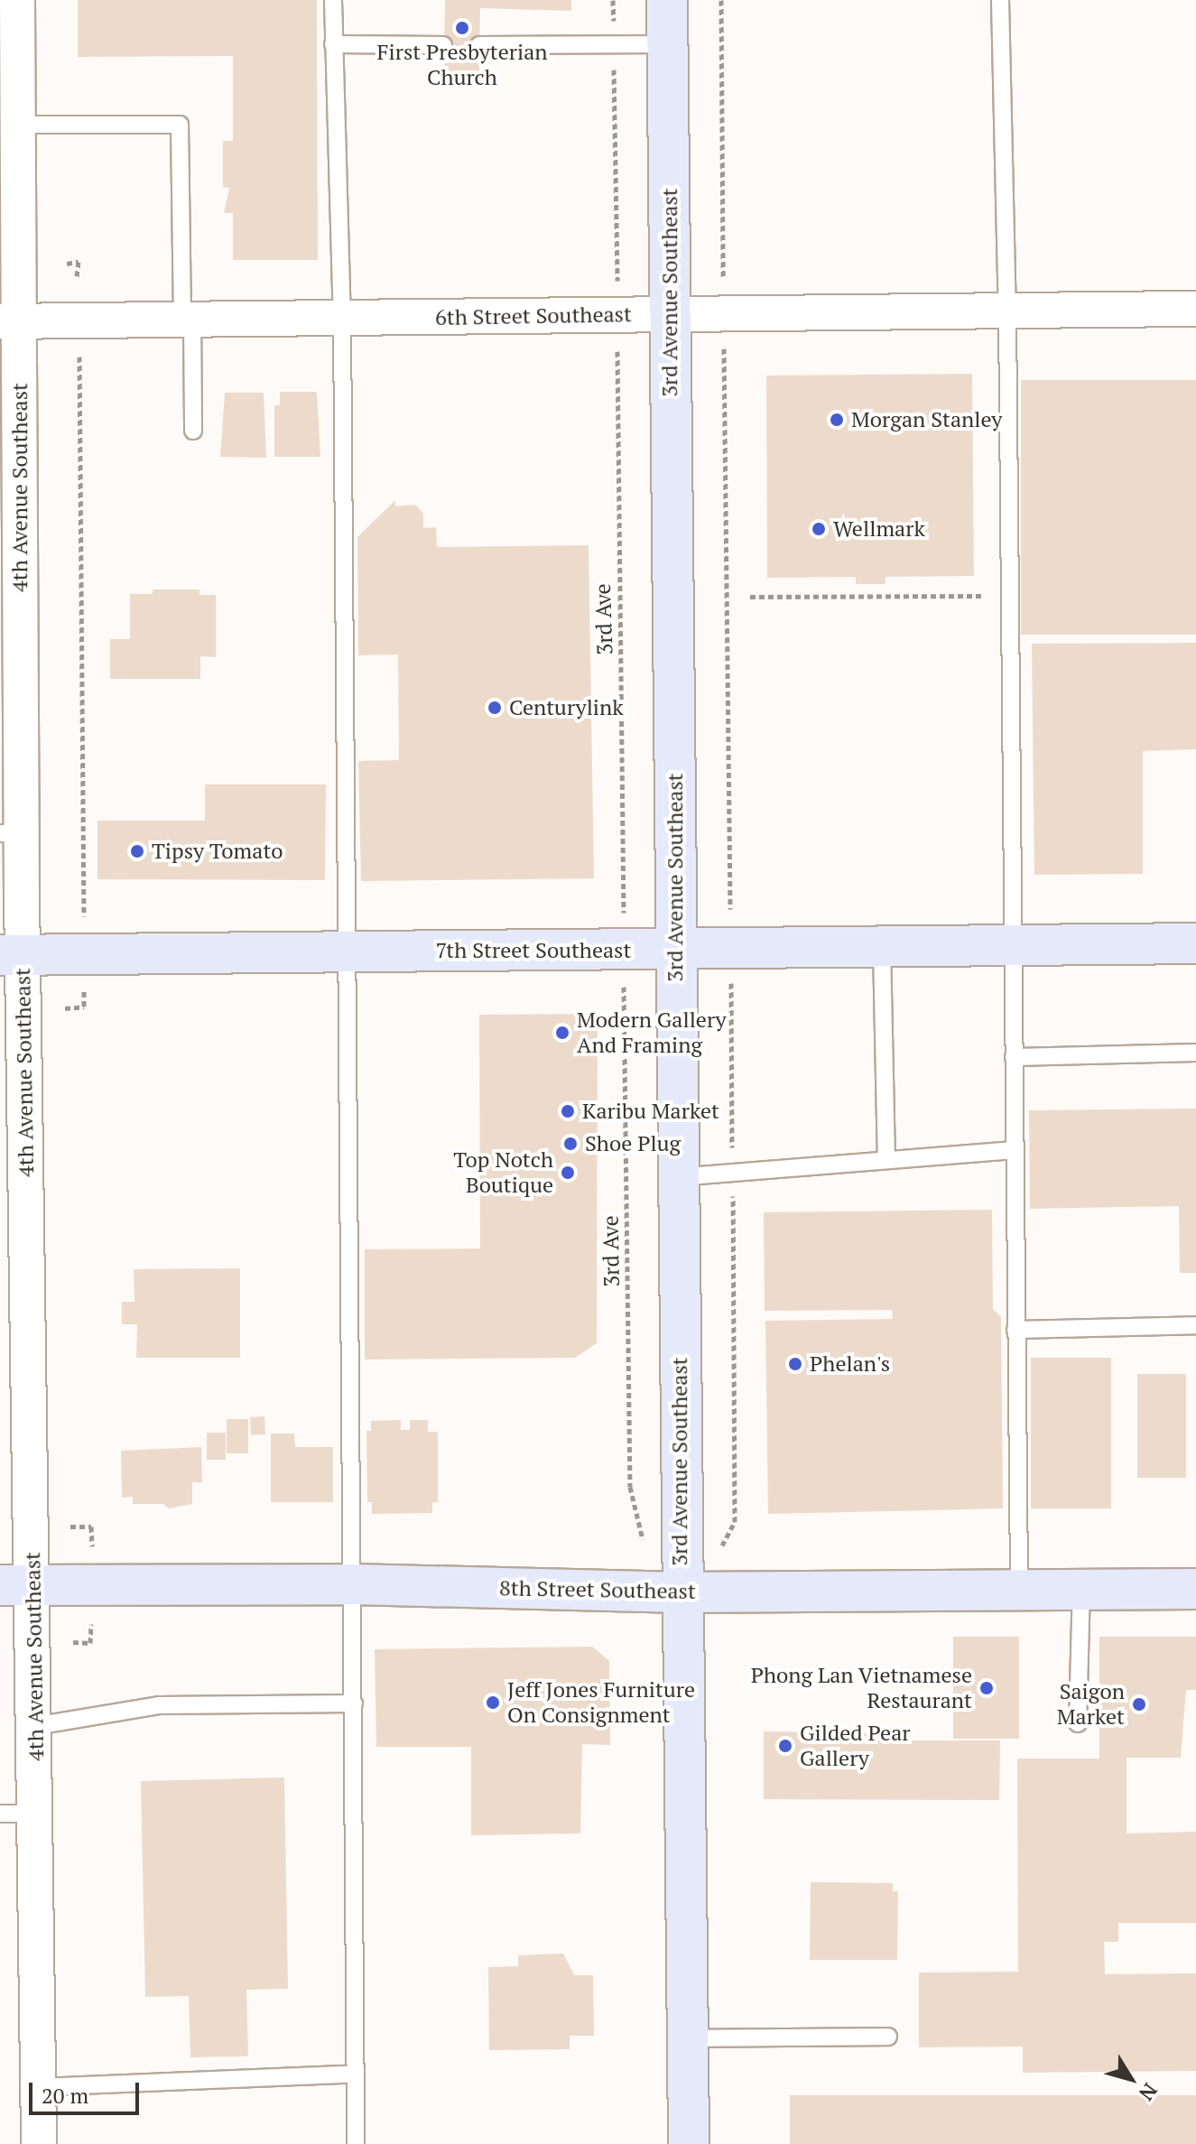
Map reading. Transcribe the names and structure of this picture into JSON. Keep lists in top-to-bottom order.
{
  "streets": {
    "main road": ["3rd Avenue Southeast", "7th Street Southeast", "8th Street Southeast"],
    "street": ["6th Street Southeast", "4th Avenue Southeast"],
    "path": ["3rd Ave"]
  },
  "crossings": [
    ["3rd Avenue Southeast", "6th Street Southeast"],
    ["3rd Avenue Southeast", "7th Street Southeast"],
    ["3rd Avenue Southeast", "8th Street Southeast"],
    ["6th Street Southeast", "4th Avenue Southeast"],
    ["4th Avenue Southeast", "7th Street Southeast"],
    ["4th Avenue Southeast", "8th Street Southeast"]
  ],
  "places": [
    "First Presbyterian Church",
    "Morgan Stanley",
    "Wellmark",
    "Centurylink",
    "Tipsy Tomato",
    "Modern Gallery And Framing",
    "Karibu Market",
    "Shoe Plug",
    "Top Notch Boutique",
    "Phelan's",
    "Phong Lan Vietnamese Restaurant",
    "Jeff Jones Furniture On Consignment",
    "Saigon Market",
    "Gilded Pear Gallery"
  ],
  "scale_bar": "20 m",
  "north": "bottom right"
}
